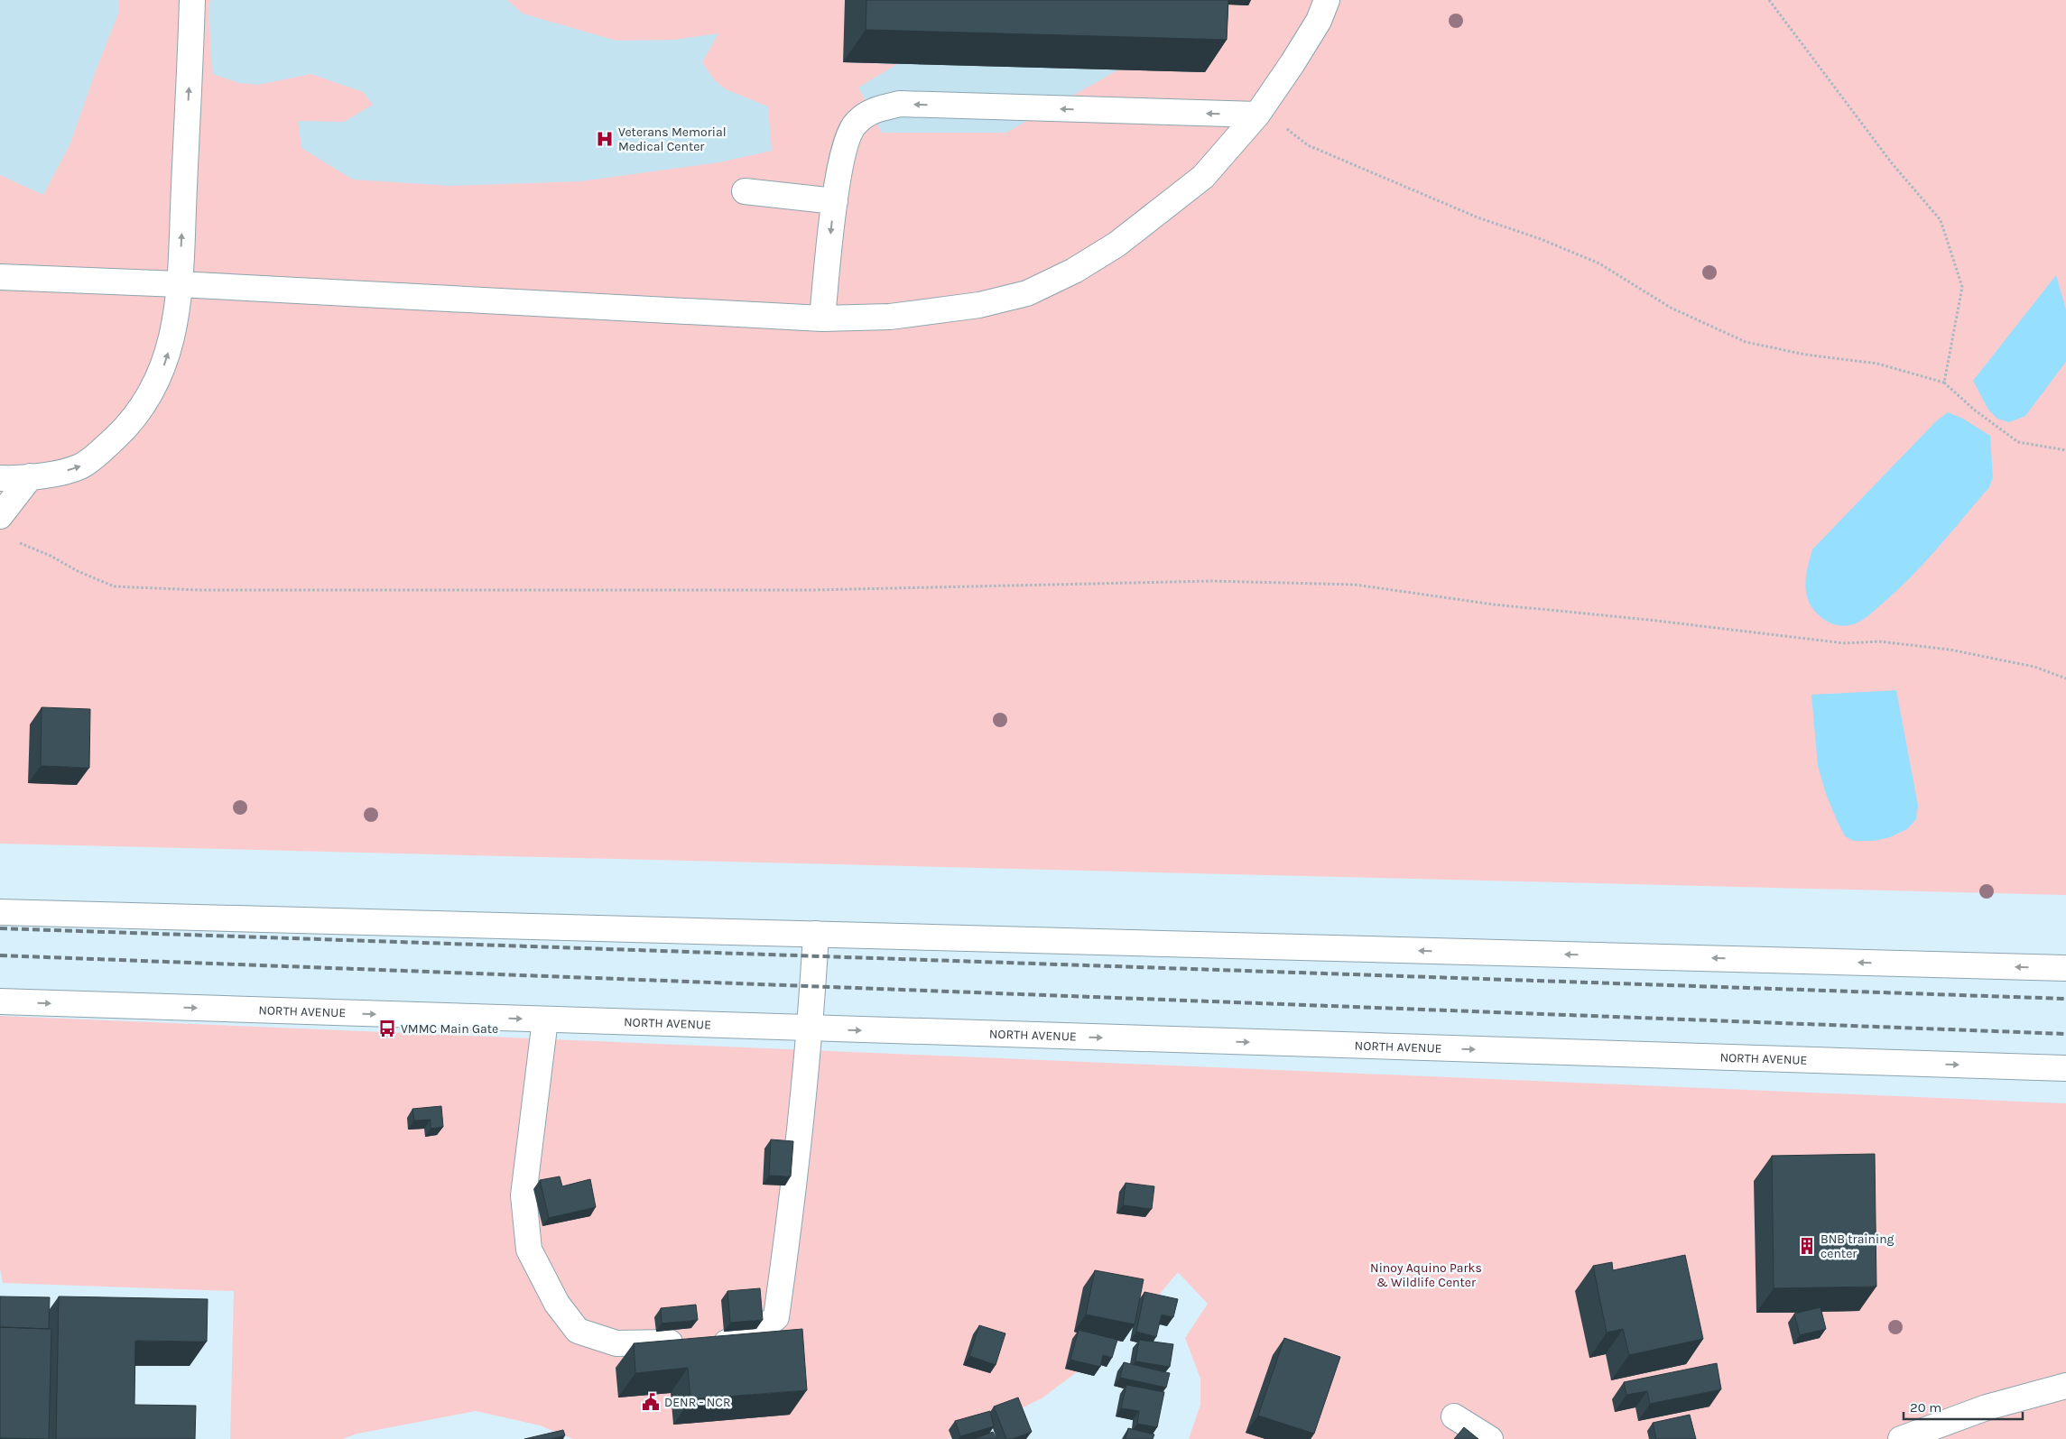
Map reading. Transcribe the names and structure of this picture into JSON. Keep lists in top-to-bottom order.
{
  "streets": {
    "main road": ["NORTH AVENUE"]
  },
  "parks": ["Ninoy Aquino Parks & Wildlife Center"],
  "places": {
    "hospital": ["Veterans Memorial Medical Center"],
    "bus stop": ["VMMC Main Gate"],
    "building": ["BNB training center"],
    "public building": ["DENR - NCR"]
  },
  "scale_bar": "20 m"
}
